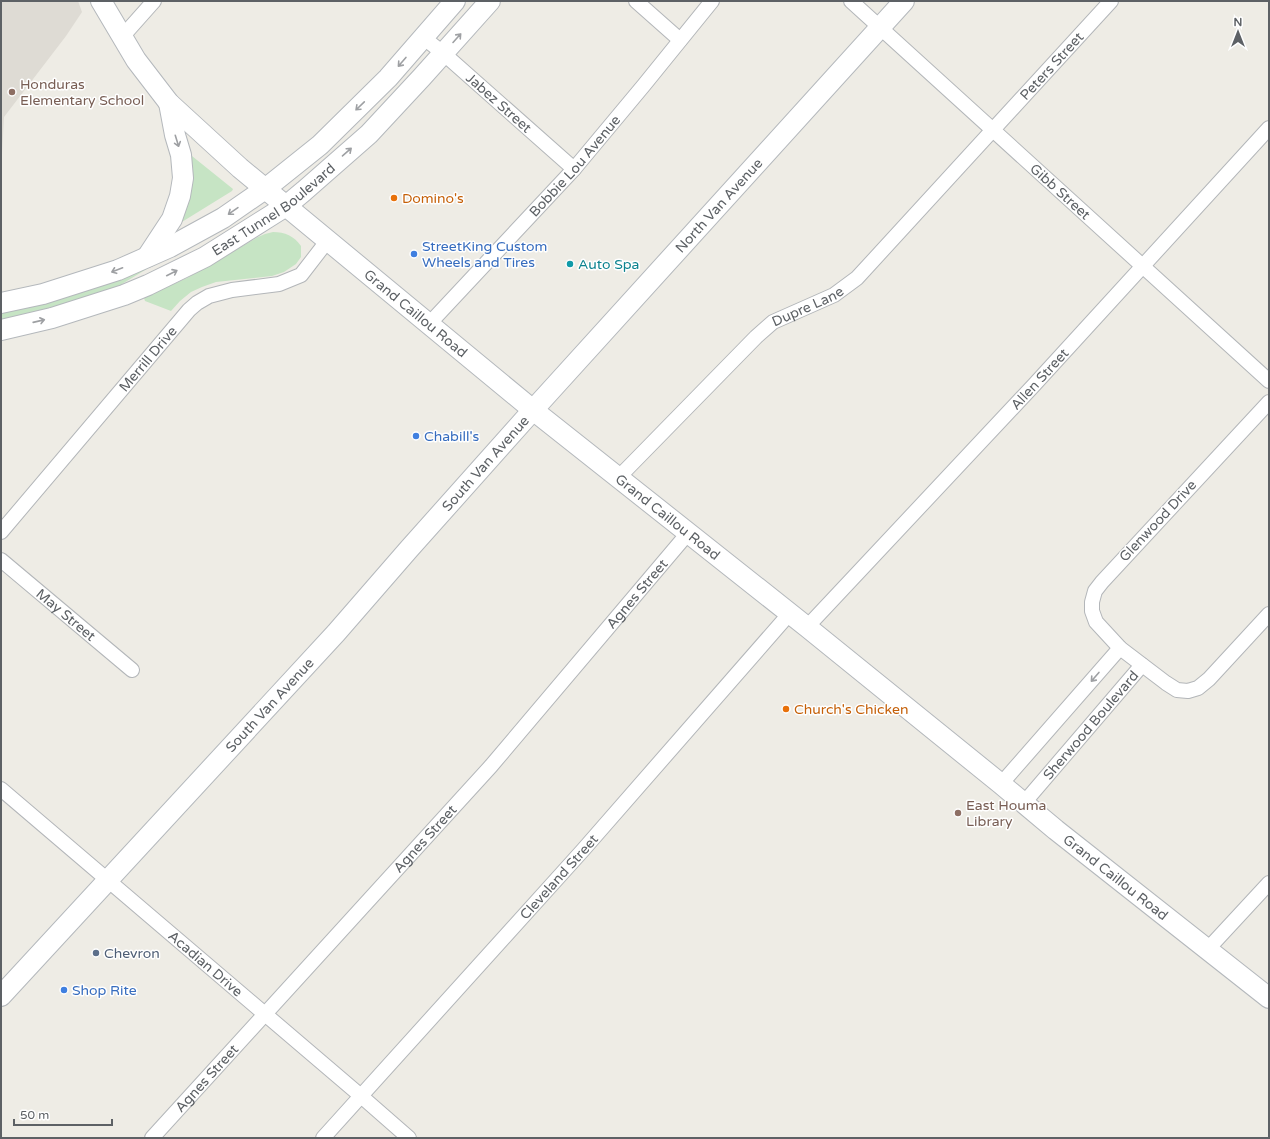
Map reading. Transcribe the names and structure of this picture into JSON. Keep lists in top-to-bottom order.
{
  "streets": {
    "main road": [
      "North Van Avenue",
      "East Tunnel Boulevard",
      "Grand Caillou Road",
      "South Van Avenue"
    ],
    "street": [
      "Peters Street",
      "Jabez Street",
      "Bobbie Lou Avenue",
      "Gibb Street",
      "Dupre Lane",
      "Merrill Drive",
      "Allen Street",
      "Glenwood Drive",
      "Agnes Street",
      "May Street",
      "Sherwood Boulevard",
      "Cleveland Street",
      "Acadian Drive"
    ]
  },
  "crossings": [
    ["Peters Street", "Gibb Street"],
    ["Peters Street", "Dupre Lane"],
    ["Jabez Street", "Bobbie Lou Avenue"],
    ["Jabez Street", "East Tunnel Boulevard"],
    ["Bobbie Lou Avenue", "Grand Caillou Road"],
    ["Gibb Street", "North Van Avenue"],
    ["Gibb Street", "Dupre Lane"],
    ["Gibb Street", "Allen Street"],
    ["North Van Avenue", "Grand Caillou Road"],
    ["North Van Avenue", "South Van Avenue"],
    ["East Tunnel Boulevard", "Grand Caillou Road"],
    ["Dupre Lane", "Grand Caillou Road"],
    ["Grand Caillou Road", "Merrill Drive"],
    ["Grand Caillou Road", "Allen Street"],
    ["Grand Caillou Road", "South Van Avenue"],
    ["Grand Caillou Road", "Agnes Street"],
    ["Grand Caillou Road", "Sherwood Boulevard"],
    ["Grand Caillou Road", "Cleveland Street"],
    ["South Van Avenue", "Acadian Drive"],
    ["Glenwood Drive", "Sherwood Boulevard"],
    ["Agnes Street", "Acadian Drive"],
    ["Cleveland Street", "Acadian Drive"]
  ],
  "places": [
    "Honduras Elementary School",
    "Domino's",
    "StreetKing Custom Wheels and Tires",
    "Auto Spa",
    "Chabill's",
    "Church's Chicken",
    "East Houma Library",
    "Chevron",
    "Shop Rite"
  ],
  "scale_bar": "50 m",
  "north": "top"
}
